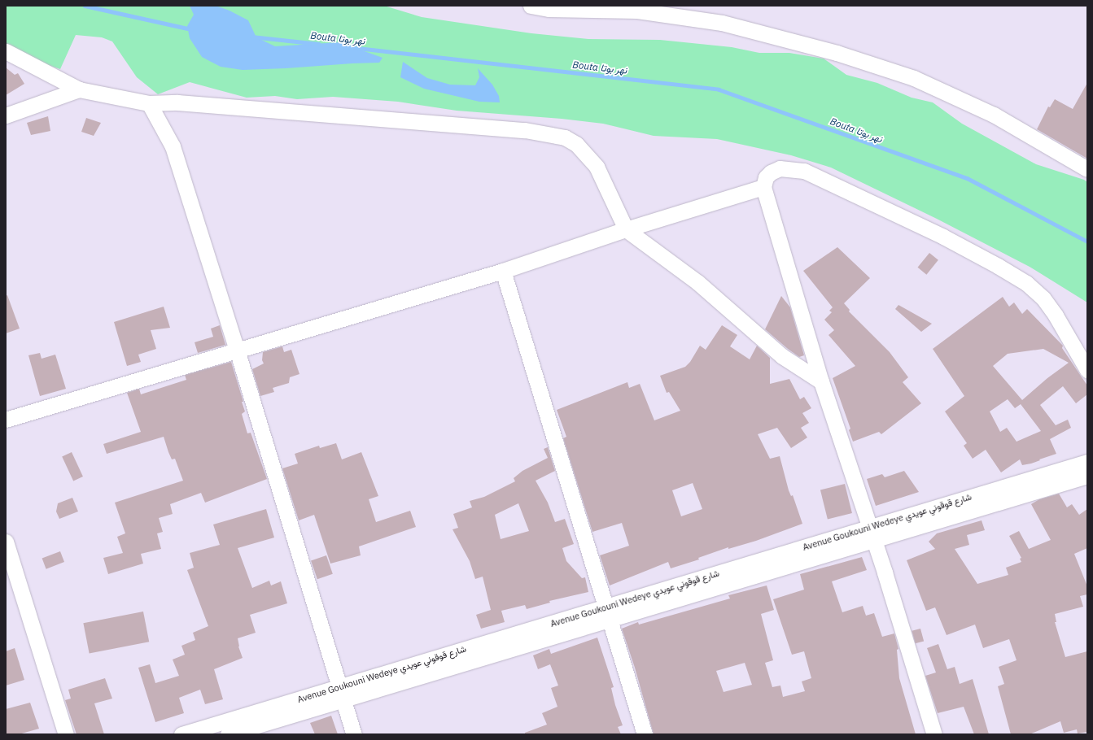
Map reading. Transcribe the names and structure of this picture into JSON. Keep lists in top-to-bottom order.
{
  "streets": {
    "street": ["Avenue Goukouni Wedeye شارع قوقوني عويدي"]
  },
  "water": ["Bouta نهر بوتا"]
}
